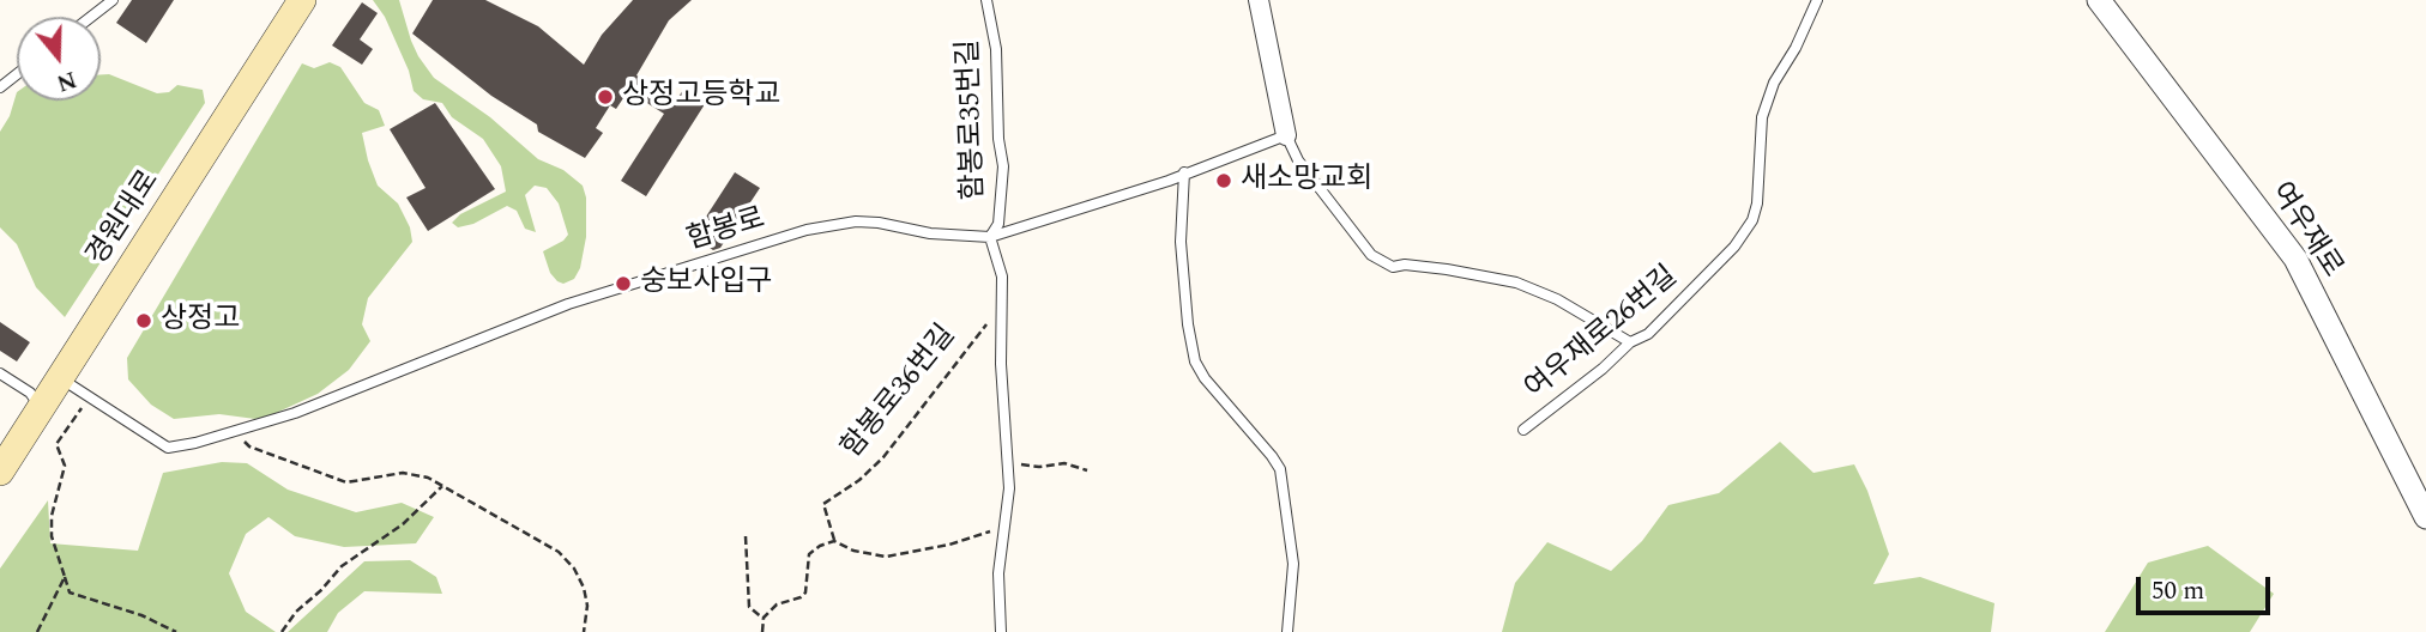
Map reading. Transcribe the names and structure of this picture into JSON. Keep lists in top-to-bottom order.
{
  "streets": {
    "main road": ["경원대로"],
    "street": ["여우재로"],
    "lane": [
      "함봉로35번길",
      "함봉로",
      "여우재로26번길",
      "함봉로36번길"
    ]
  },
  "crossings": [
    ["함봉로35번길", "함봉로"],
    ["함봉로35번길", "함봉로36번길"],
    ["경원대로", "함봉로"],
    ["함봉로", "함봉로36번길"]
  ],
  "places": [
    "상정고등학교",
    "새소망교회",
    "숭보사입구",
    "상정고"
  ],
  "scale_bar": "50 m",
  "north": "bottom"
}
